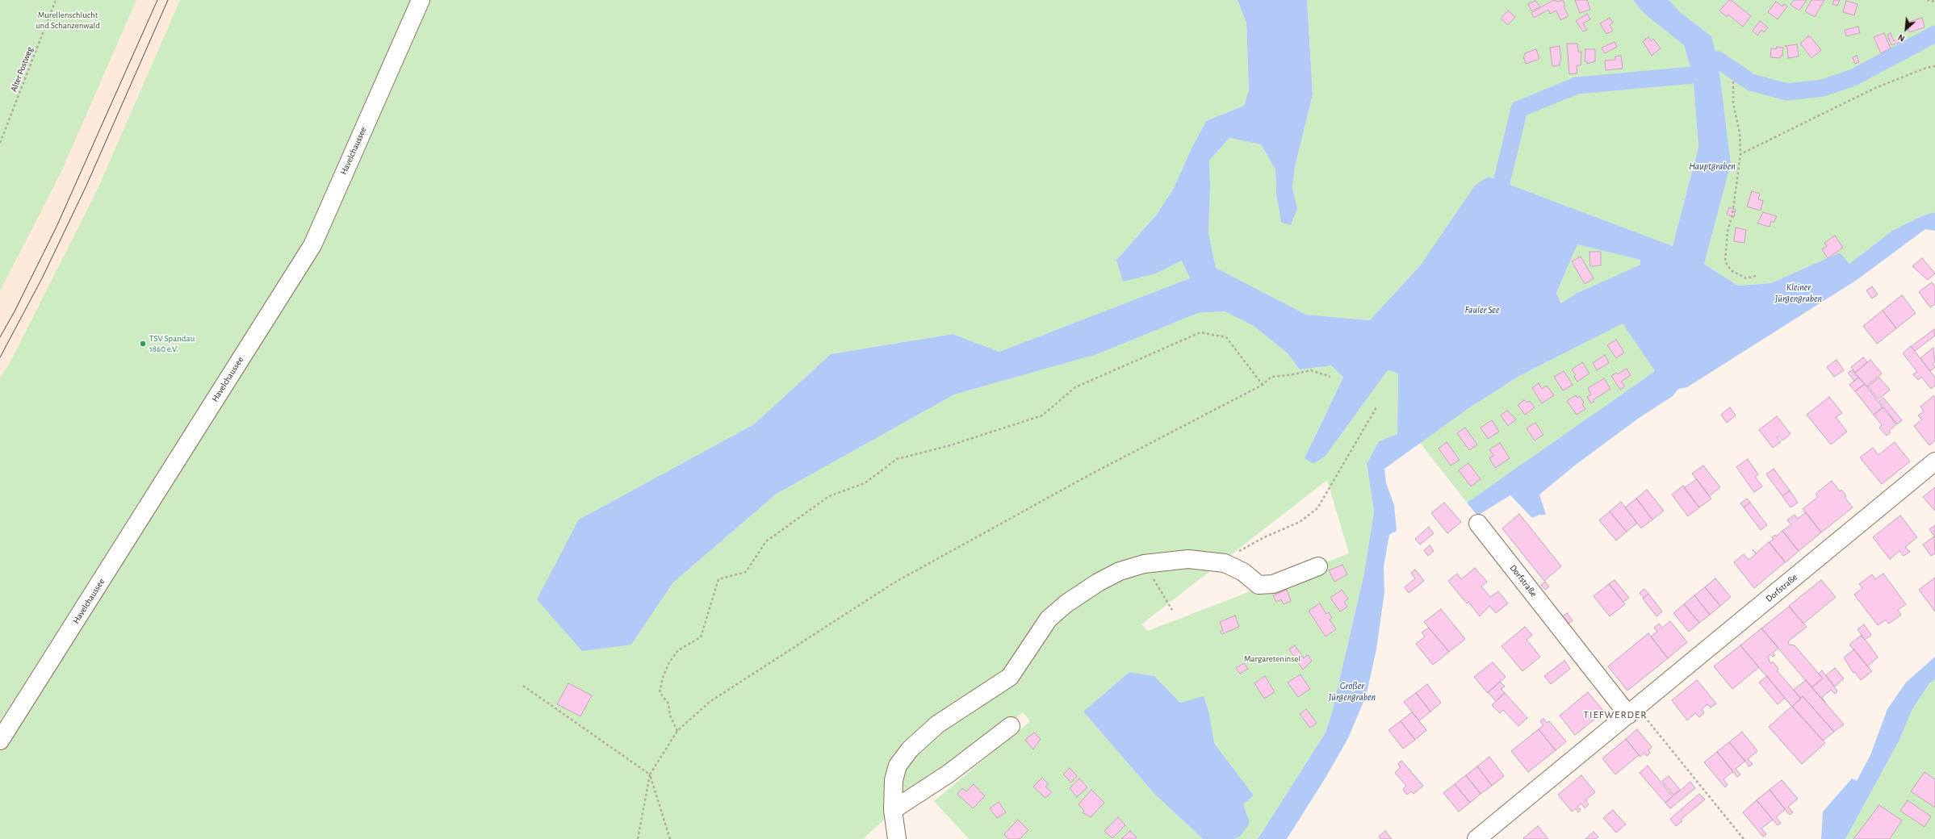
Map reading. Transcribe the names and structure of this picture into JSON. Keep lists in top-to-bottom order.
{
  "streets": {
    "street": ["Havelchaussee", "Dorfstraße"],
    "path": ["Alter Postweg"]
  },
  "districts": ["TIEFWERDER"],
  "water": [
    "Hauptgraben",
    "Kleiner Jürgengraben",
    "Fauler See",
    "Großer Jürgengraben"
  ],
  "parks": ["Murellenschlucht und Schanzenwald", "Margareteninsel"],
  "places": ["TSV Spandau 1860 e.V."],
  "north": "bottom left"
}
